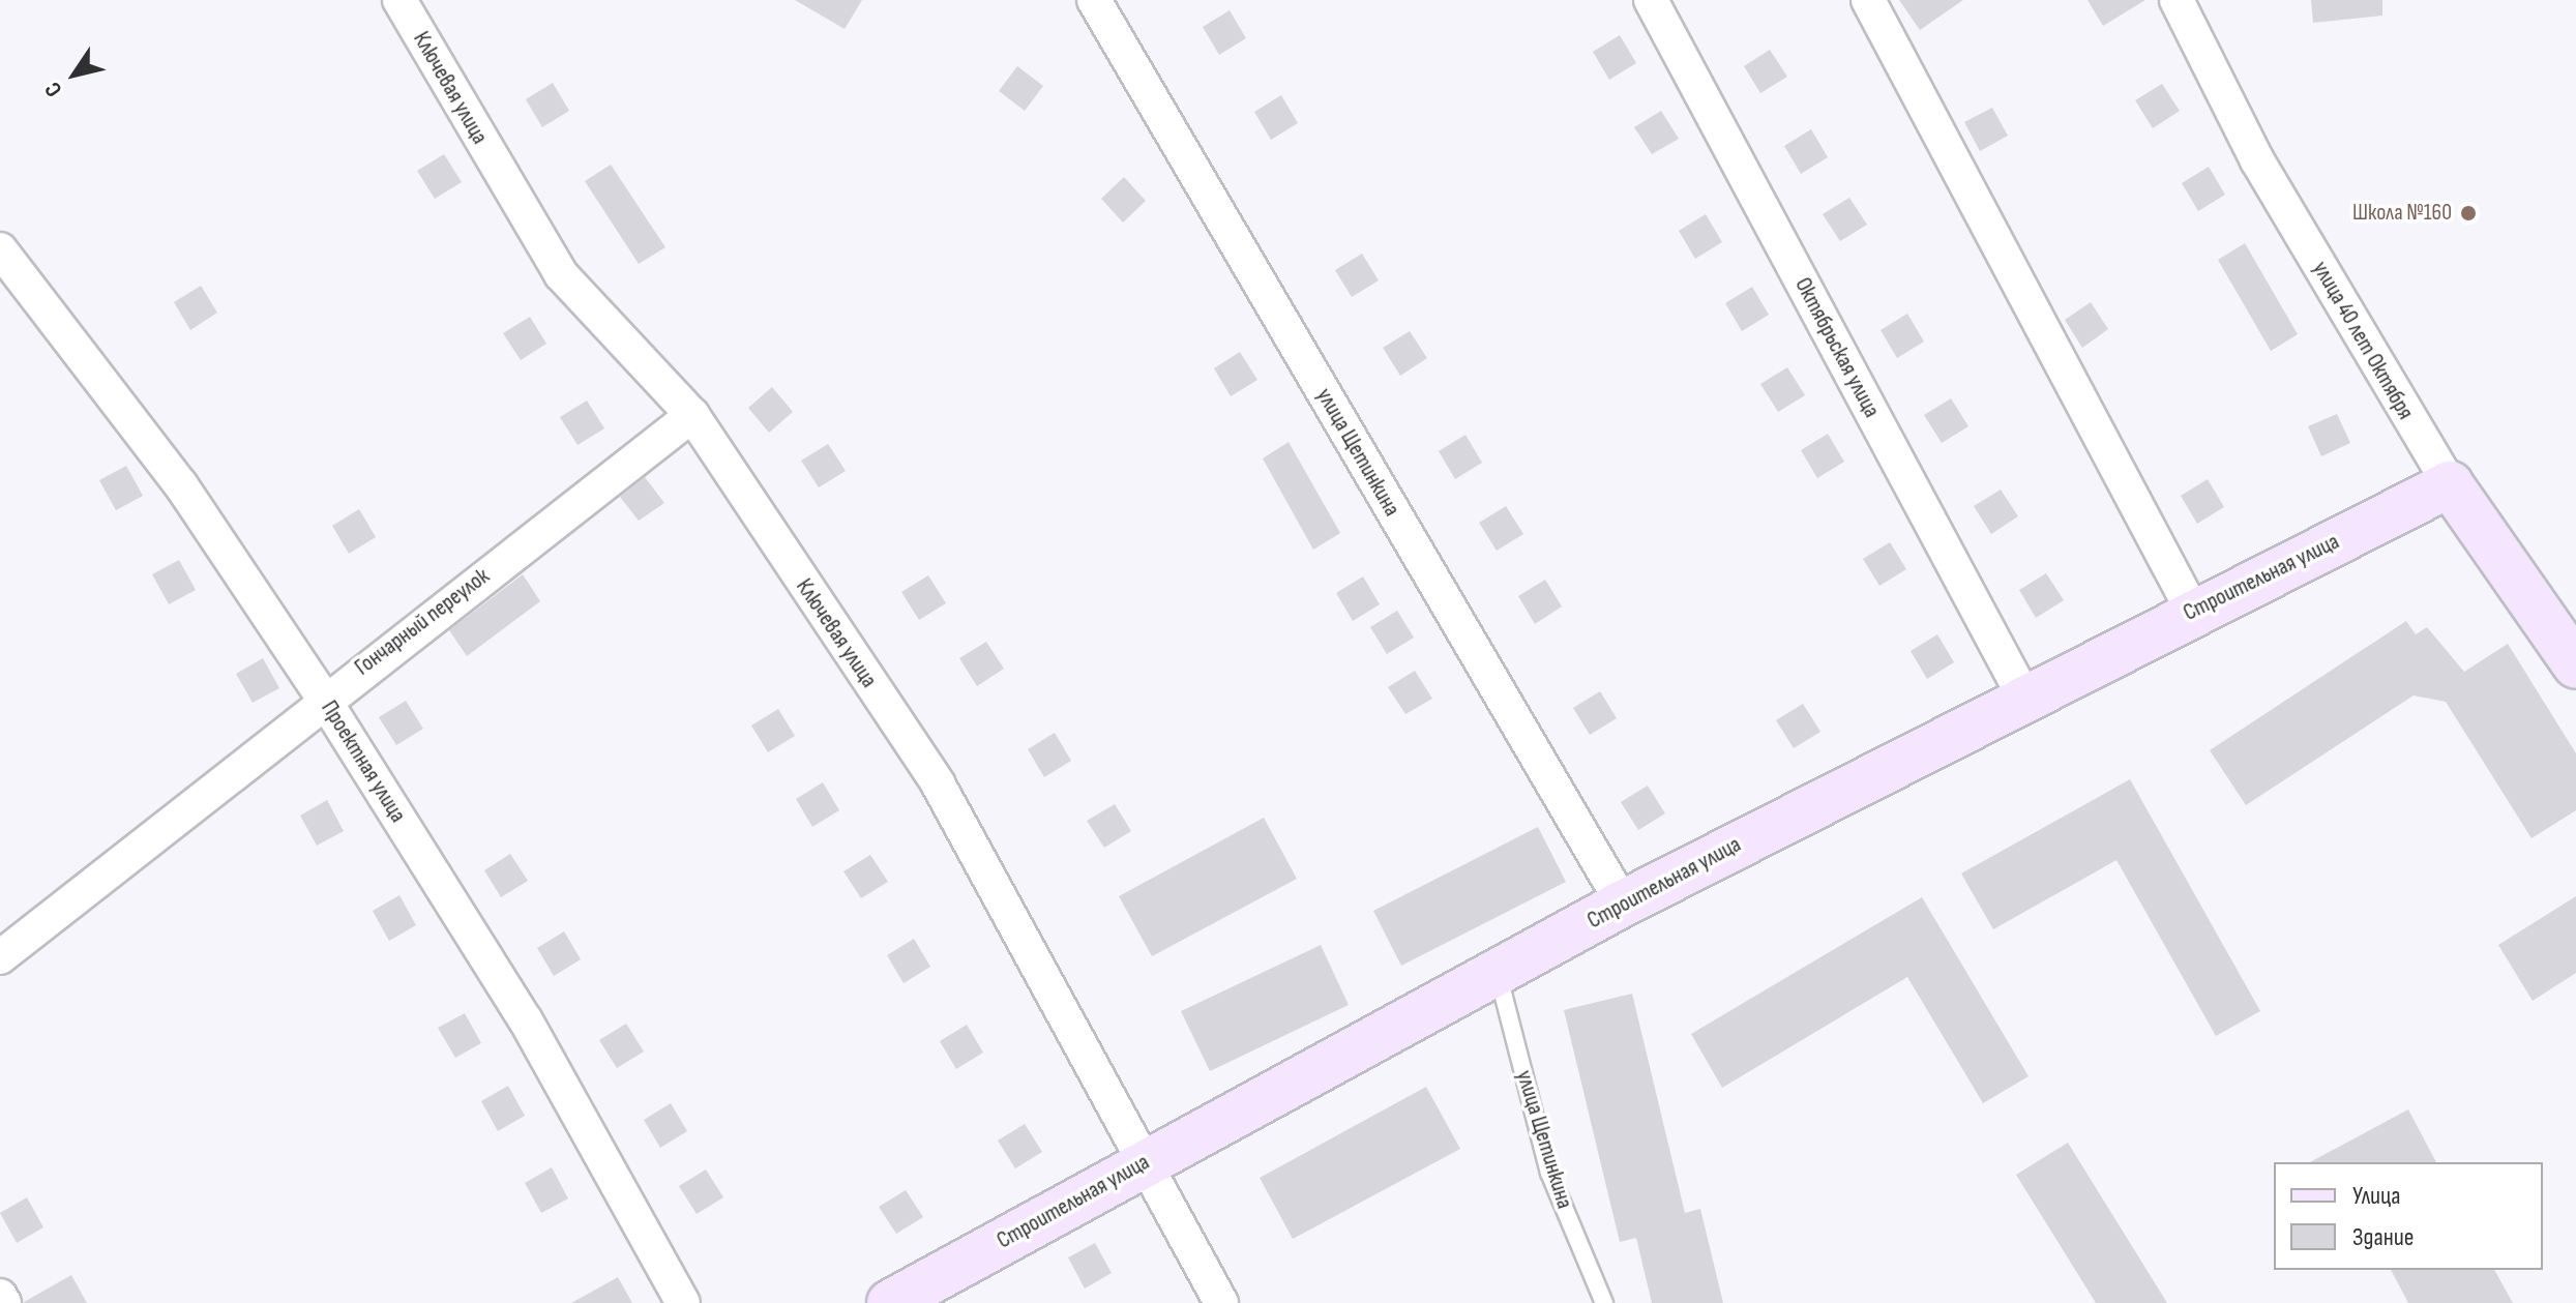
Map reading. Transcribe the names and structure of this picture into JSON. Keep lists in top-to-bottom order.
{
  "streets": {
    "street": [
      "Ключевая улица",
      "улица 40 лет Октября",
      "Октябрьская улица",
      "улица Щетинкина",
      "Строительная улица",
      "Гончарный переулок",
      "Проектная улица"
    ]
  },
  "crossings": [
    ["Ключевая улица", "Строительная улица"],
    ["Ключевая улица", "Гончарный переулок"],
    ["улица 40 лет Октября", "Строительная улица"],
    ["Октябрьская улица", "Строительная улица"],
    ["улица Щетинкина", "Строительная улица"],
    ["Гончарный переулок", "Проектная улица"]
  ],
  "places": ["Школа №160"],
  "legend": ["Улица", "Здание"],
  "north": "bottom left"
}
